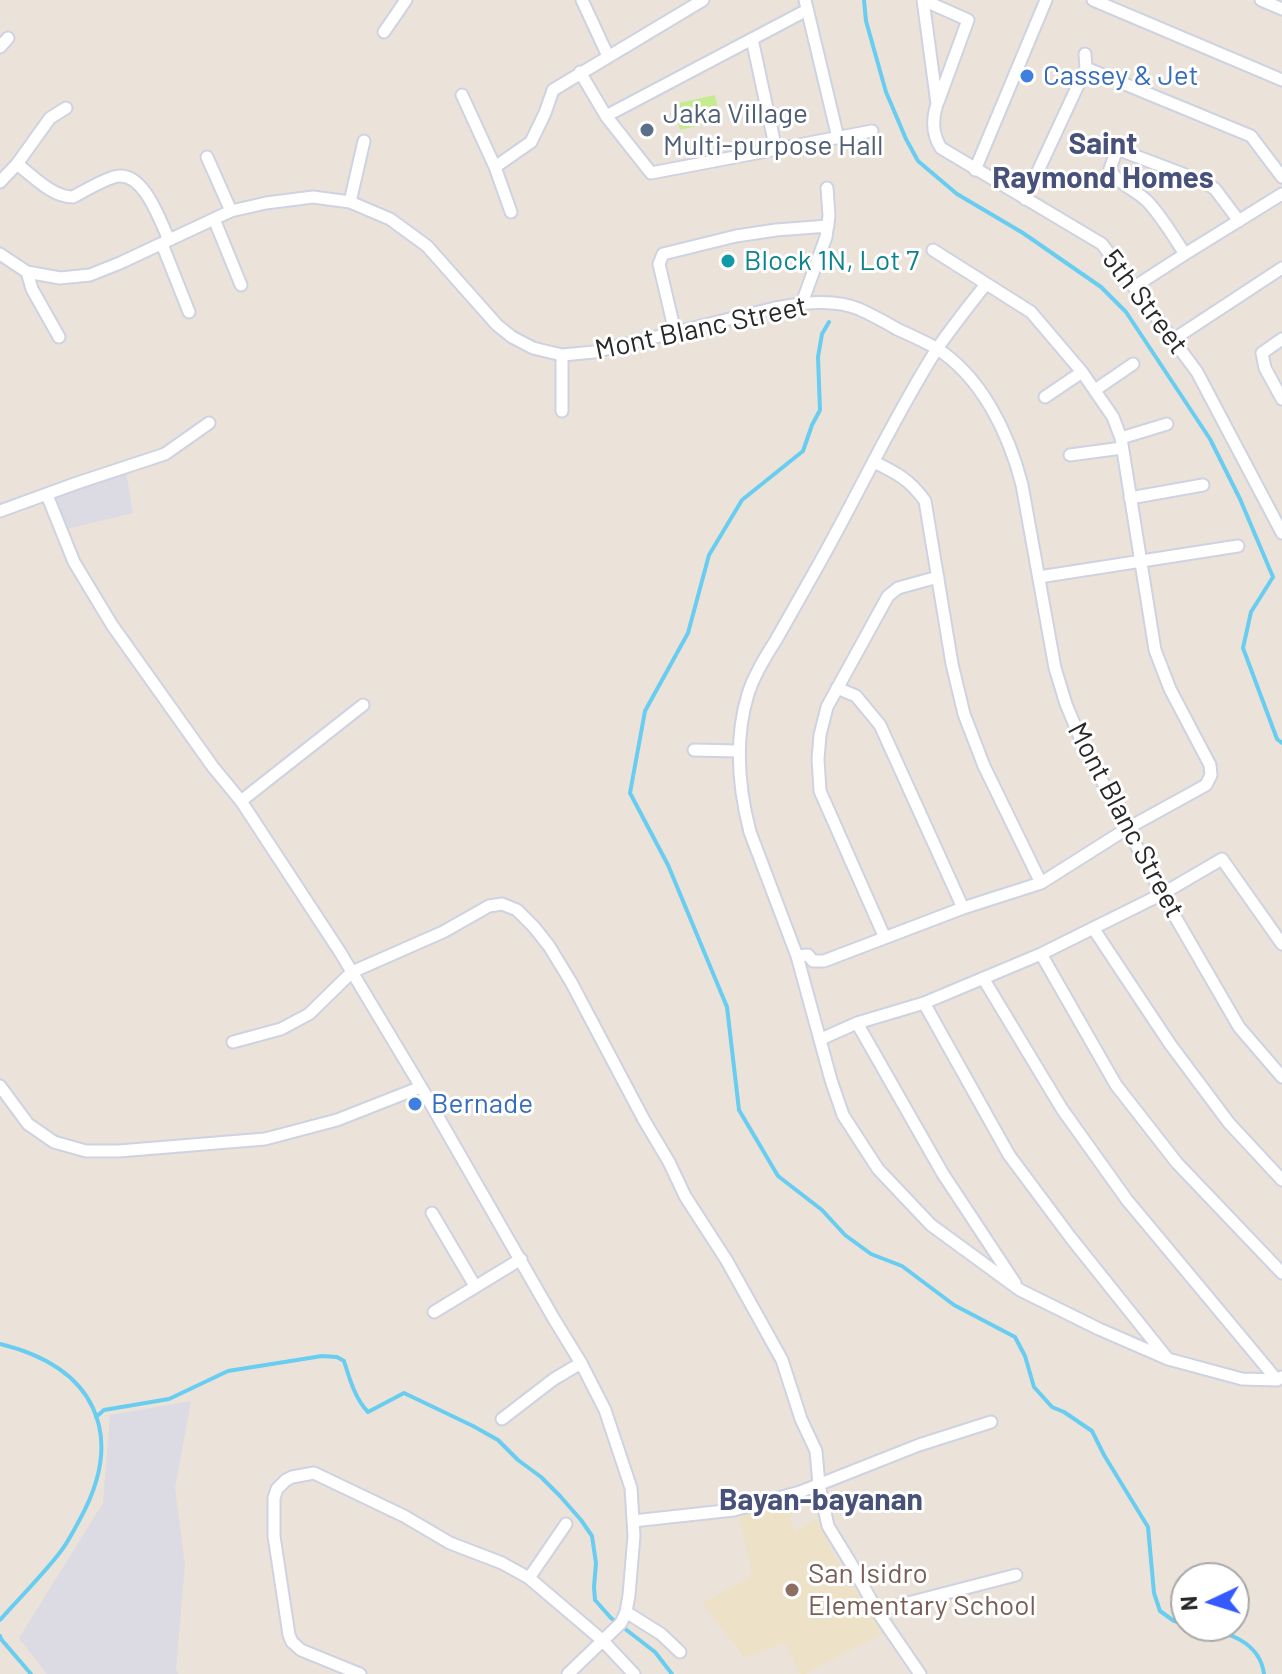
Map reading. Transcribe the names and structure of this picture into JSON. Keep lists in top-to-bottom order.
{
  "streets": {
    "street": ["5th Street", "Mont Blanc Street"]
  },
  "districts": ["Saint Raymond Homes", "Bayan-bayanan"],
  "places": [
    "Cassey & Jet",
    "Jaka Village Multi-purpose Hall",
    "Block 1N, Lot 7",
    "Bernade",
    "San Isidro Elementary School"
  ],
  "north": "left"
}
